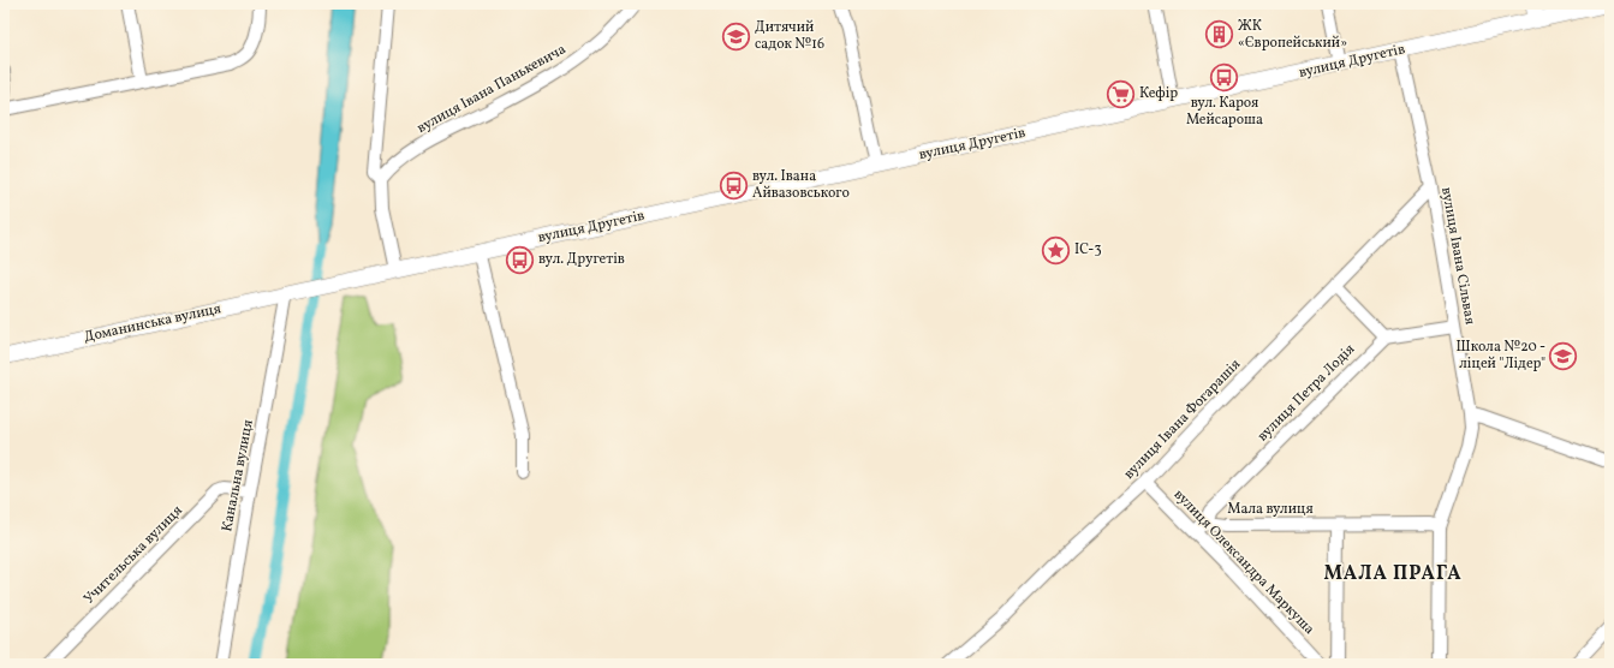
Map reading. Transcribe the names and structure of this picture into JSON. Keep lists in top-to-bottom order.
{
  "streets": {
    "main road": ["вулиця Другетів", "Доманинська вулиця"],
    "street": [
      "вулиця Івана Панькевича",
      "вулиця Івана Сільвая",
      "вулиця Петра Лодія",
      "вулиця Івана Фогарашія",
      "Канальна вулиця",
      "Мала вулиця",
      "Учительська вулиця",
      "вулиця Олександра Маркуша"
    ]
  },
  "crossings": [
    ["вулиця Другетів", "вулиця Івана Сільвая"],
    ["вулиця Другетів", "Доманинська вулиця"],
    ["вулиця Івана Сільвая", "вулиця Івана Фогарашія"],
    ["вулиця Івана Сільвая", "Мала вулиця"],
    ["Доманинська вулиця", "Канальна вулиця"],
    ["вулиця Петра Лодія", "Мала вулиця"],
    ["вулиця Петра Лодія", "вулиця Олександра Маркуша"],
    ["вулиця Івана Фогарашія", "вулиця Олександра Маркуша"],
    ["Канальна вулиця", "Учительська вулиця"],
    ["Мала вулиця", "вулиця Олександра Маркуша"]
  ],
  "districts": ["МАЛА ПРАГА"],
  "places": {
    "building": ["ЖК «Європейський»"],
    "school or university": ["Дитячий садок №16", "Школа №20 - ліцей \"Лідер\""],
    "bus stop": ["вул. Кароя Мейсароша", "вул. Івана Айвазовського", "вул. Другетів"],
    "supermarket": ["Кефір"],
    "place": ["ІС-3"]
  }
}
